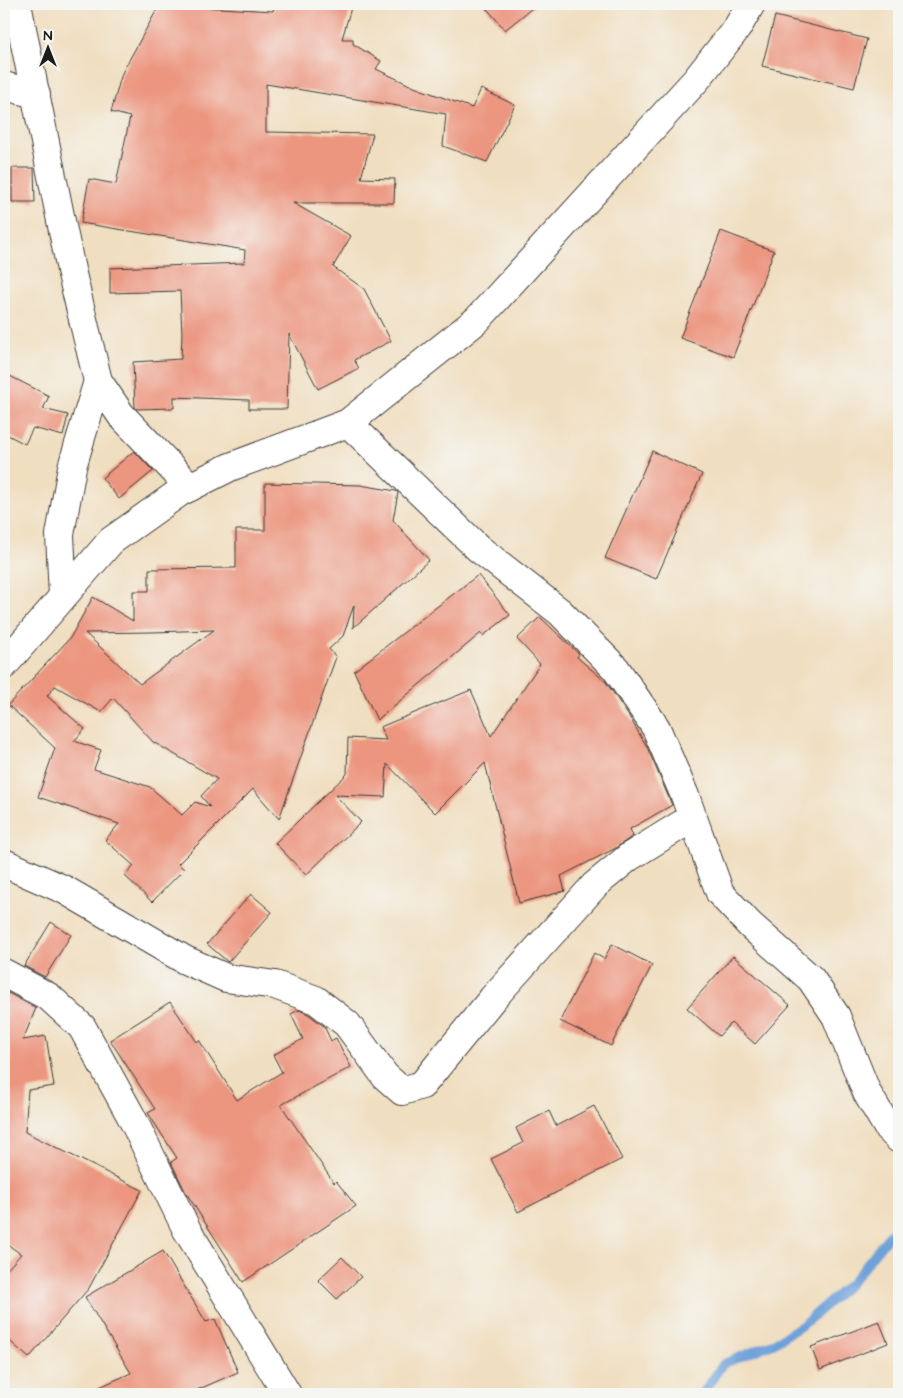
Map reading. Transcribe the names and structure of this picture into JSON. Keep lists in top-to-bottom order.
{
  "north": "top"
}
